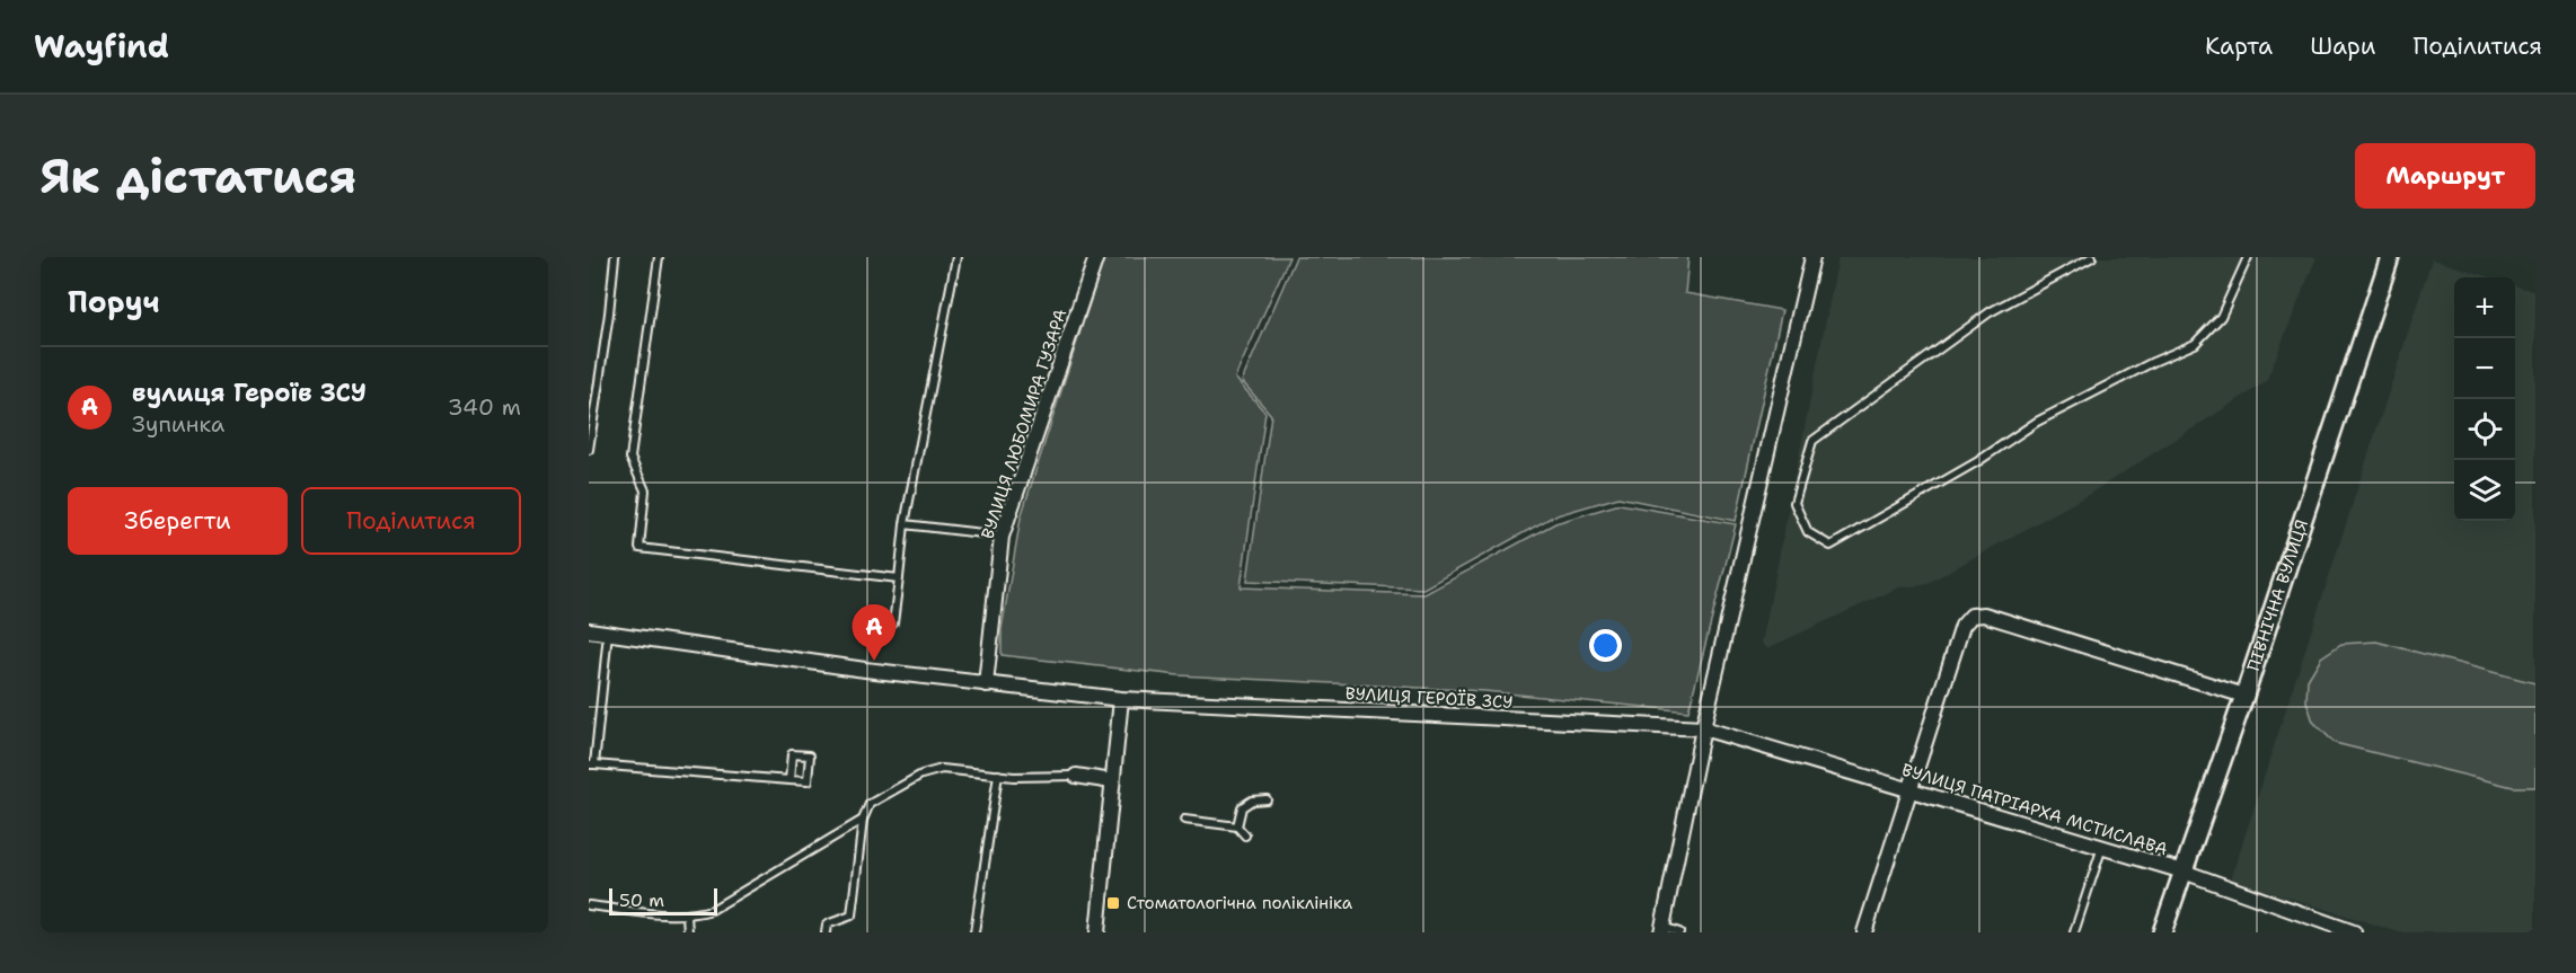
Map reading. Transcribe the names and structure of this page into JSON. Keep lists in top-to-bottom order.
{
  "streets": {
    "street": [
      "ВУЛИЦЯ ЛЮБОМИРА ГУЗАРА",
      "ПІВНІЧНА ВУЛИЦЯ",
      "ВУЛИЦЯ ГЕРОЇВ ЗСУ",
      "ВУЛИЦЯ ПАТРІАРХА МСТИСЛАВА"
    ]
  },
  "crossings": [
    ["ВУЛИЦЯ ЛЮБОМИРА ГУЗАРА", "ВУЛИЦЯ ГЕРОЇВ ЗСУ"],
    ["ПІВНІЧНА ВУЛИЦЯ", "ВУЛИЦЯ ПАТРІАРХА МСТИСЛАВА"],
    ["ВУЛИЦЯ ГЕРОЇВ ЗСУ", "ВУЛИЦЯ ПАТРІАРХА МСТИСЛАВА"]
  ],
  "places": {
    "transit": ["Стоматологічна поліклініка"]
  },
  "scale_bar": "50 m",
  "page": {
    "header": "Wayfind",
    "nav": ["Карта", "Шари", "Поділитися"],
    "buttons": [
      "Маршрут",
      ["Зберегти", "Поділитися"]
    ],
    "title": "Як дістатися",
    "heading": "Поруч",
    "map_buttons": ["+", "−"],
    "list": [
      {
        "mark": "A",
        "name": "вулиця Героїв ЗСУ",
        "note": "Зупинка",
        "value": "340 m"
      }
    ],
    "pins": "A",
    "scale": "50 m"
  }
}
